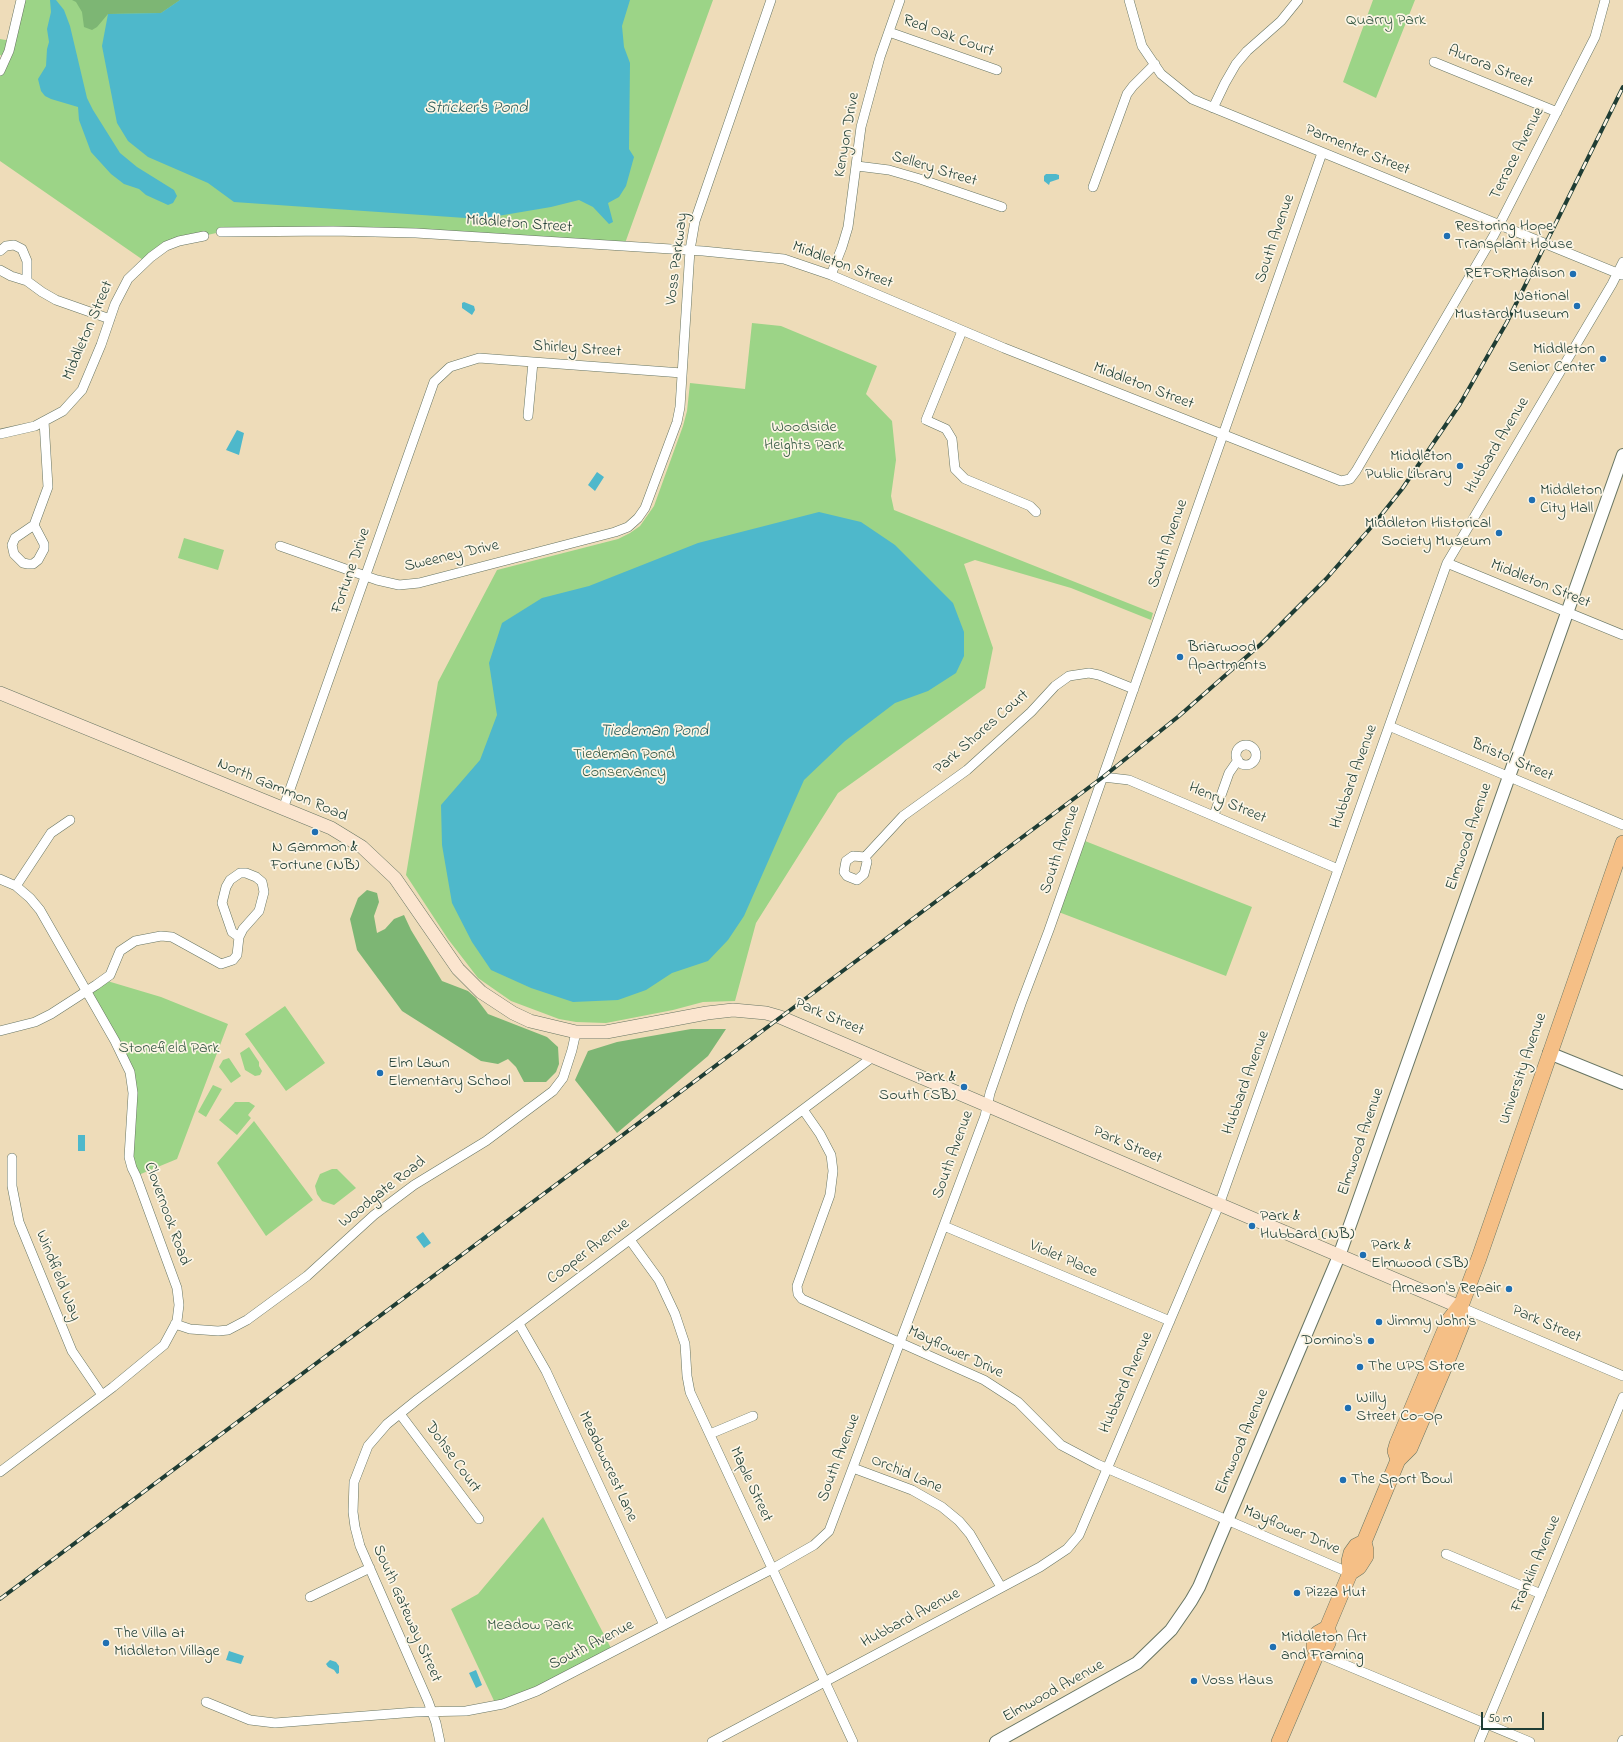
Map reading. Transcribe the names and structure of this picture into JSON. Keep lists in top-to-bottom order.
{
  "streets": {
    "main road": ["North Gammon Road", "Park Street", "University Avenue"],
    "street": [
      "Red Oak Court",
      "Aurora Street",
      "Kenyon Drive",
      "Parmenter Street",
      "Terrace Avenue",
      "Sellery Street",
      "Middleton Street",
      "South Avenue",
      "Voss Parkway",
      "Shirley Street",
      "Hubbard Avenue",
      "Sweeney Drive",
      "Fortune Drive",
      "Park Shores Court",
      "Bristol Street",
      "Henry Street",
      "Elmwood Avenue",
      "Woodgate Road",
      "Clovernook Road",
      "Cooper Avenue",
      "Violet Place",
      "Windfield Way",
      "Mayflower Drive",
      "Dohse Court",
      "Meadowcrest Lane",
      "Orchid Lane",
      "Maple Street",
      "Franklin Avenue",
      "South Gateway Street"
    ]
  },
  "crossings": [
    ["Red Oak Court", "Kenyon Drive"],
    ["Aurora Street", "Terrace Avenue"],
    ["Kenyon Drive", "Sellery Street"],
    ["Kenyon Drive", "Middleton Street"],
    ["Parmenter Street", "Terrace Avenue"],
    ["Parmenter Street", "South Avenue"],
    ["Parmenter Street", "Hubbard Avenue"],
    ["Terrace Avenue", "Middleton Street"],
    ["Middleton Street", "South Avenue"],
    ["Middleton Street", "Voss Parkway"],
    ["Middleton Street", "Hubbard Avenue"],
    ["Middleton Street", "Elmwood Avenue"],
    ["South Avenue", "Park Shores Court"],
    ["South Avenue", "Henry Street"],
    ["South Avenue", "Park Street"],
    ["South Avenue", "Violet Place"],
    ["South Avenue", "Mayflower Drive"],
    ["South Avenue", "Meadowcrest Lane"],
    ["South Avenue", "Orchid Lane"],
    ["South Avenue", "Maple Street"],
    ["South Avenue", "South Gateway Street"],
    ["Voss Parkway", "Shirley Street"],
    ["Voss Parkway", "Sweeney Drive"],
    ["Shirley Street", "Fortune Drive"],
    ["Hubbard Avenue", "Bristol Street"],
    ["Hubbard Avenue", "Henry Street"],
    ["Hubbard Avenue", "Park Street"],
    ["Hubbard Avenue", "Violet Place"],
    ["Hubbard Avenue", "Mayflower Drive"],
    ["Hubbard Avenue", "Orchid Lane"],
    ["Hubbard Avenue", "Maple Street"],
    ["Sweeney Drive", "Fortune Drive"],
    ["Fortune Drive", "North Gammon Road"],
    ["Bristol Street", "Elmwood Avenue"],
    ["North Gammon Road", "Park Street"],
    ["North Gammon Road", "Woodgate Road"],
    ["Elmwood Avenue", "Park Street"],
    ["Elmwood Avenue", "Mayflower Drive"],
    ["Park Street", "University Avenue"],
    ["Park Street", "Cooper Avenue"],
    ["University Avenue", "Mayflower Drive"],
    ["Woodgate Road", "Clovernook Road"],
    ["Clovernook Road", "Windfield Way"],
    ["Cooper Avenue", "Mayflower Drive"],
    ["Cooper Avenue", "Dohse Court"],
    ["Cooper Avenue", "Meadowcrest Lane"],
    ["Cooper Avenue", "Maple Street"],
    ["Cooper Avenue", "South Gateway Street"]
  ],
  "water": ["Stricker's Pond", "Tiedeman Pond"],
  "parks": [
    "Quarry Park",
    "Woodside Heights Park",
    "Tiedeman Pond Conservancy",
    "Stonefield Park",
    "Meadow Park"
  ],
  "places": [
    "Restoring Hope Transplant House",
    "REFORMadison",
    "National Mustard Museum",
    "Middleton Senior Center",
    "Middleton Public Library",
    "Middleton City Hall",
    "Middleton Historical Society Museum",
    "Briarwood Apartments",
    "N Gammon & Fortune (NB)",
    "Elm Lawn Elementary School",
    "Park & South (SB)",
    "Park & Hubbard (NB)",
    "Park & Elmwood (SB)",
    "Arneson's Repair",
    "Jimmy John's",
    "Domino's",
    "The UPS Store",
    "Willy Street Co-Op",
    "The Sport Bowl",
    "Pizza Hut",
    "The Villa at Middleton Village",
    "Middleton Art and Framing",
    "Voss Haus"
  ],
  "scale_bar": "50 m"
}
